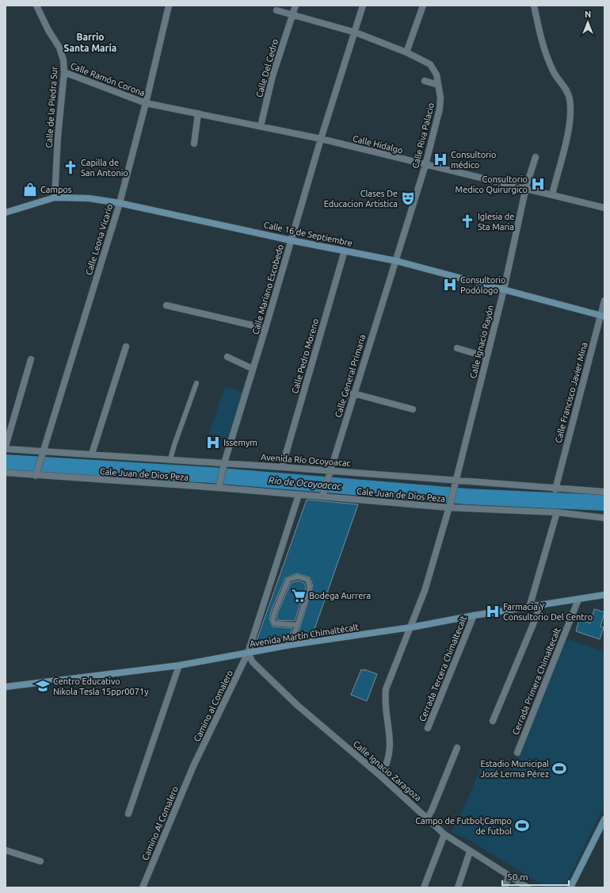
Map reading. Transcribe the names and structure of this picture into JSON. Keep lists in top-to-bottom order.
{
  "streets": {
    "main road": ["Calle 16 de Septiembre", "Avenida Martín Chimaltécalt"],
    "street": [
      "Calle Del Cedro",
      "Calle Ramón Corona",
      "Calle de la Piedra Sur",
      "Calle Riva Palacio",
      "Calle Hidalgo",
      "Calle Leona Vicario",
      "Calle Mariano Escobedo",
      "Calle Ignacio Rayón",
      "Calle Pedro Moreno",
      "Calle General Primaria",
      "Calle Francisco Javier Mina",
      "Avenida Río Ocoyoacac",
      "Cale Juan de Dios Peza",
      "Cerrada Tercera Chimaltecalt",
      "Cerrada Primera Chimaltecalt",
      "Camino al Comalero",
      "Calle Ignacio Zaragoza",
      "Camino Al Comalero"
    ]
  },
  "crossings": [
    ["Calle Del Cedro", "Calle Riva Palacio"],
    ["Calle Del Cedro", "Calle Hidalgo"],
    ["Calle Ramón Corona", "Calle de la Piedra Sur"],
    ["Calle Ramón Corona", "Calle Hidalgo"],
    ["Calle Ramón Corona", "Calle Leona Vicario"],
    ["Calle de la Piedra Sur", "Calle 16 de Septiembre"],
    ["Calle Riva Palacio", "Calle Hidalgo"],
    ["Calle Riva Palacio", "Calle 16 de Septiembre"],
    ["Calle Riva Palacio", "Calle Mariano Escobedo"],
    ["Calle Riva Palacio", "Calle General Primaria"],
    ["Calle Hidalgo", "Calle Leona Vicario"],
    ["Calle Hidalgo", "Calle Mariano Escobedo"],
    ["Calle Hidalgo", "Calle Ignacio Rayón"],
    ["Calle 16 de Septiembre", "Calle Leona Vicario"],
    ["Calle 16 de Septiembre", "Calle Mariano Escobedo"],
    ["Calle 16 de Septiembre", "Calle Ignacio Rayón"],
    ["Calle 16 de Septiembre", "Calle Pedro Moreno"],
    ["Calle 16 de Septiembre", "Calle General Primaria"],
    ["Calle 16 de Septiembre", "Calle Francisco Javier Mina"],
    ["Calle Leona Vicario", "Avenida Río Ocoyoacac"],
    ["Calle Leona Vicario", "Cale Juan de Dios Peza"],
    ["Calle Mariano Escobedo", "Avenida Río Ocoyoacac"],
    ["Calle Mariano Escobedo", "Cale Juan de Dios Peza"],
    ["Calle Ignacio Rayón", "Avenida Río Ocoyoacac"],
    ["Calle Ignacio Rayón", "Cale Juan de Dios Peza"],
    ["Calle Pedro Moreno", "Avenida Río Ocoyoacac"],
    ["Calle General Primaria", "Avenida Río Ocoyoacac"],
    ["Calle General Primaria", "Cale Juan de Dios Peza"],
    ["Calle Francisco Javier Mina", "Avenida Río Ocoyoacac"],
    ["Cale Juan de Dios Peza", "Camino al Comalero"],
    ["Avenida Martín Chimaltécalt", "Cerrada Tercera Chimaltecalt"],
    ["Avenida Martín Chimaltécalt", "Cerrada Primera Chimaltecalt"],
    ["Avenida Martín Chimaltécalt", "Camino al Comalero"],
    ["Avenida Martín Chimaltécalt", "Calle Ignacio Zaragoza"],
    ["Camino al Comalero", "Calle Ignacio Zaragoza"],
    ["Camino al Comalero", "Camino Al Comalero"]
  ],
  "districts": ["Barrio Santa María"],
  "water": ["Rio de Ocoyoacac"],
  "places": {
    "hospital": [
      "Consultorio médico",
      "Consultorio Medico Quirurgico",
      "Consultorio Podólogo",
      "Issemym",
      "Farmacia Y Consultorio Del Centro"
    ],
    "church": ["Capilla de San Antonio", "Iglesia de Sta Maria"],
    "shop": ["Campos"],
    "theatre": ["Clases De Educacion Artistica"],
    "supermarket": ["Bodega Aurrera"],
    "school or university": ["Centro Educativo Nikola Tesla 15ppr0071y"],
    "sports": ["Estadio Municipal José Lerma Pérez", "Campo de Futbol;Campo de futbol"]
  },
  "scale_bar": "50 m",
  "north": "top"
}
